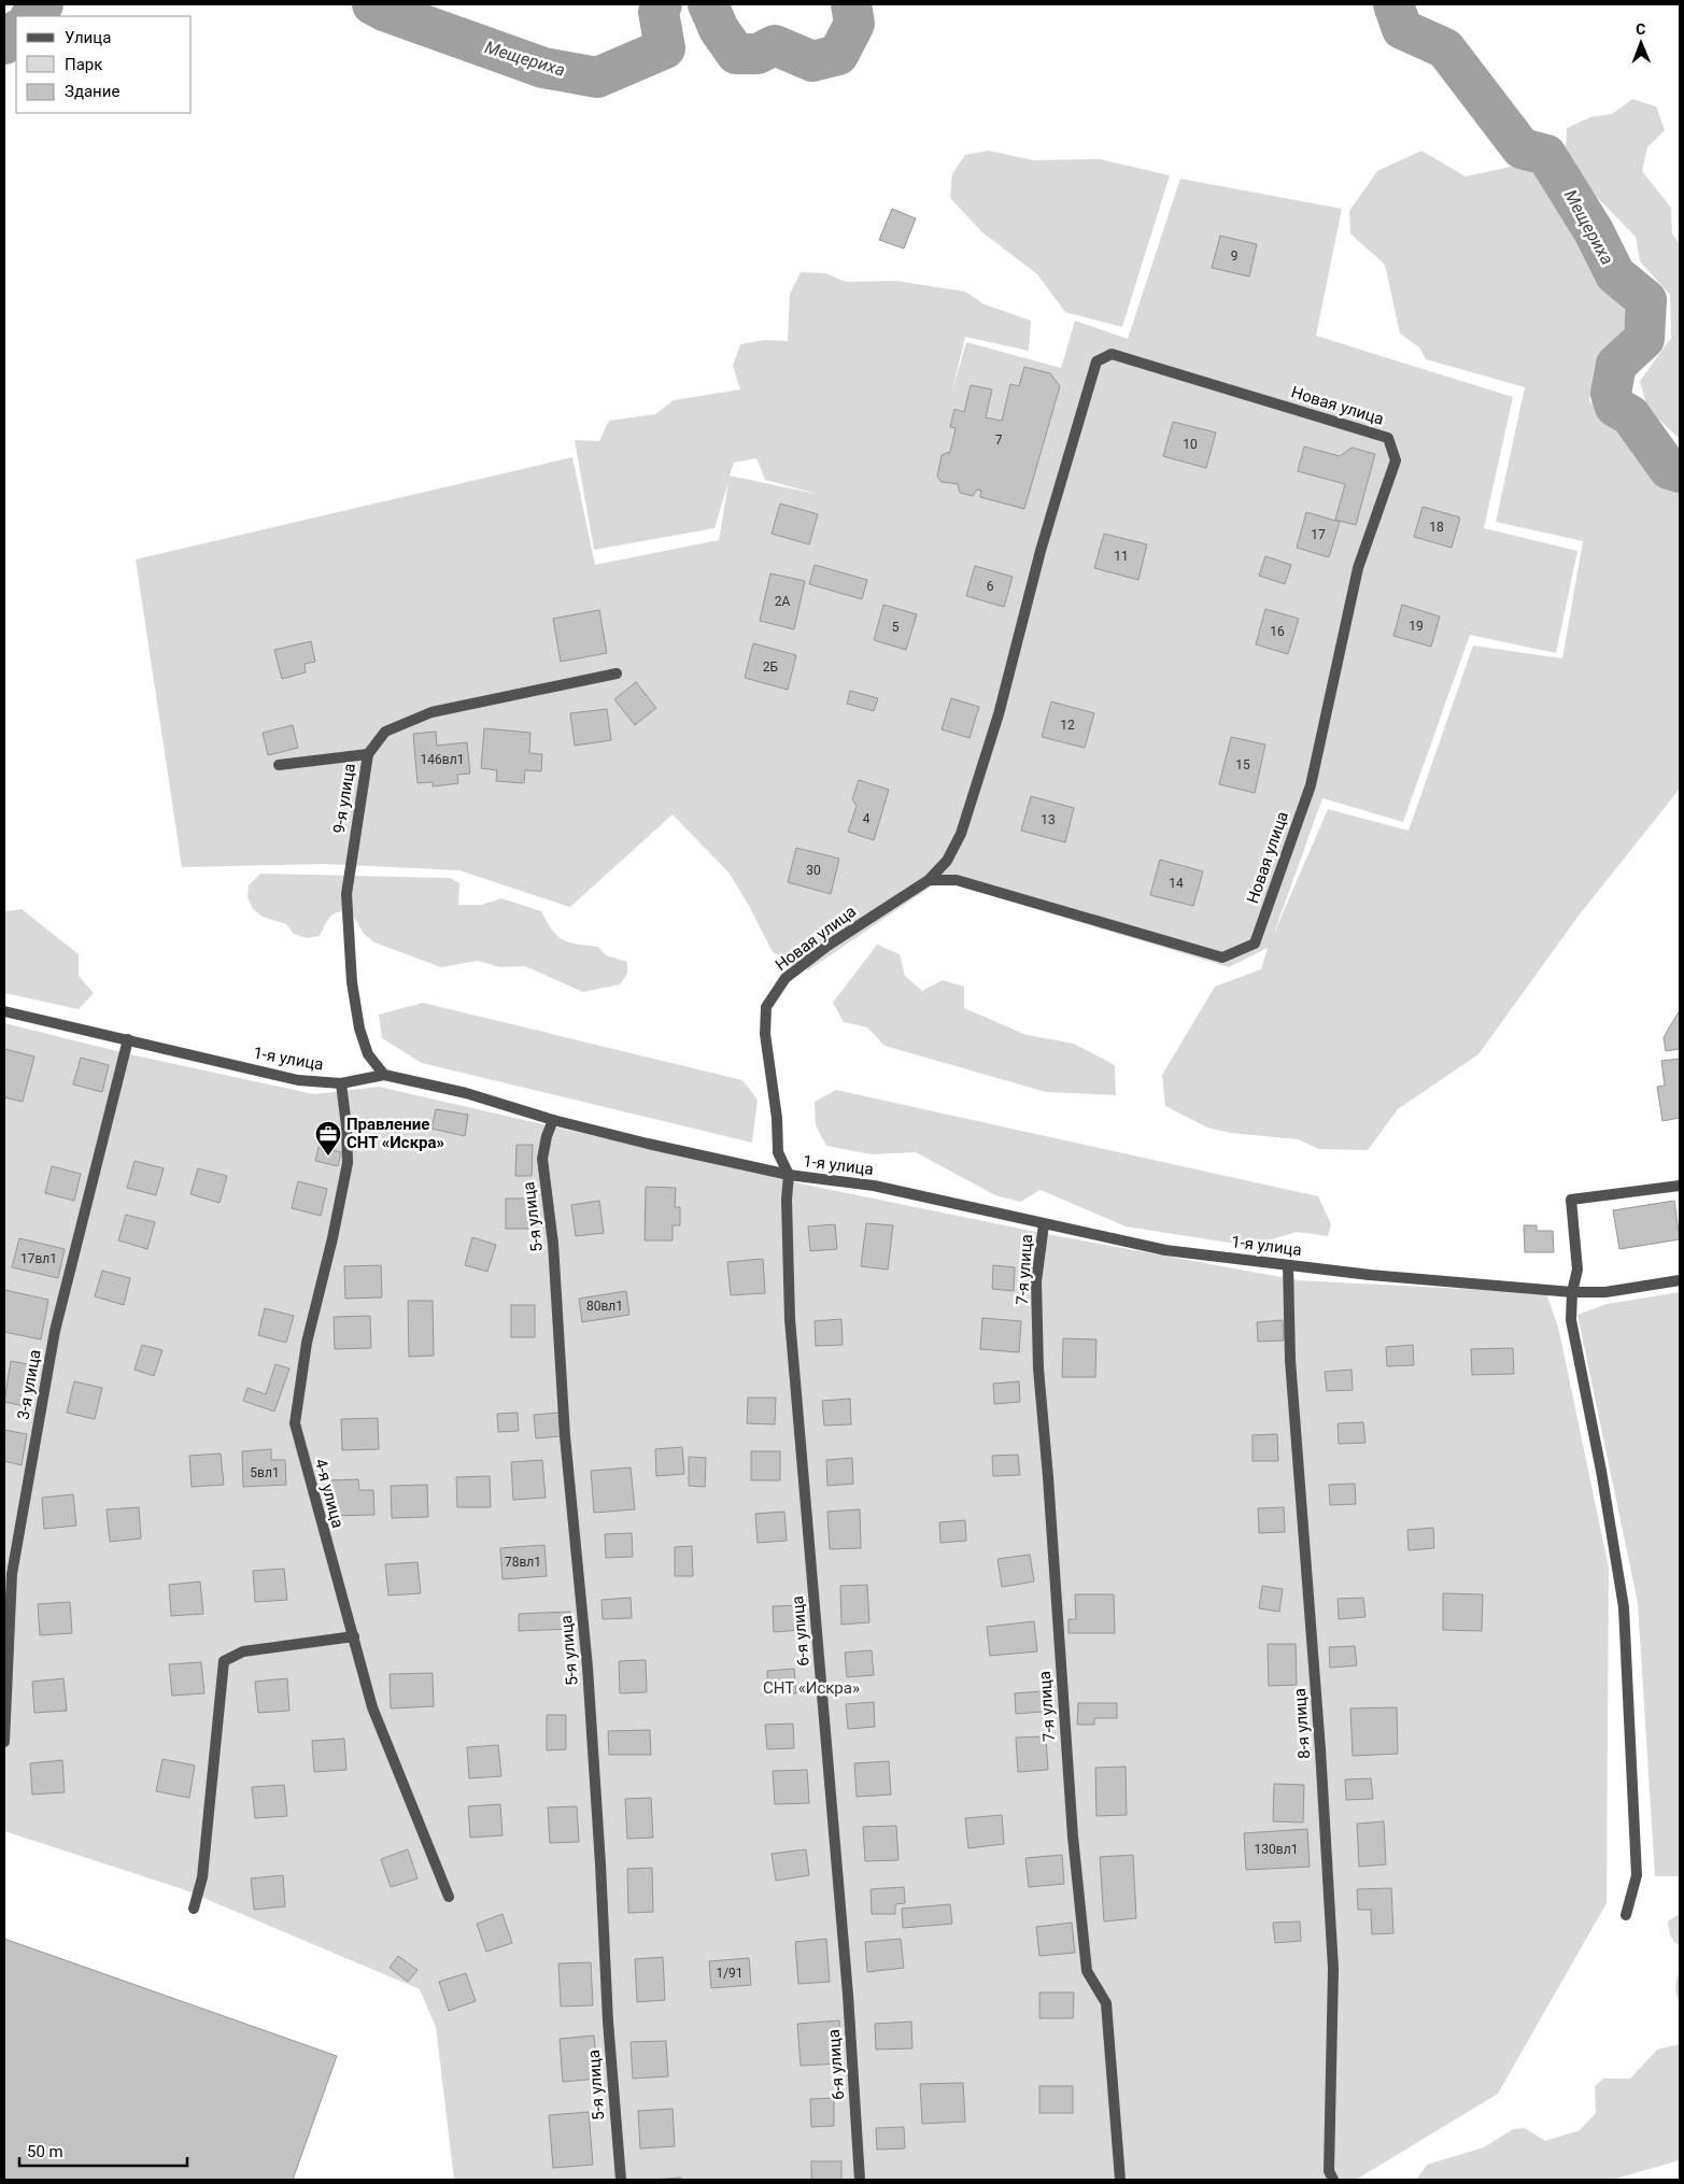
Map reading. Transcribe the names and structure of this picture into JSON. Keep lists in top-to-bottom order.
{
  "streets": {
    "street": [
      "Новая улица",
      "9-я улица",
      "1-я улица",
      "5-я улица",
      "7-я улица",
      "3-я улица",
      "4-я улица",
      "6-я улица",
      "8-я улица"
    ]
  },
  "crossings": [
    ["Новая улица", "1-я улица"],
    ["Новая улица", "6-я улица"],
    ["9-я улица", "1-я улица"],
    ["1-я улица", "5-я улица"],
    ["1-я улица", "7-я улица"],
    ["1-я улица", "3-я улица"],
    ["1-я улица", "4-я улица"],
    ["1-я улица", "6-я улица"],
    ["1-я улица", "8-я улица"]
  ],
  "water": ["Мещериха"],
  "parks": ["СНТ «Искра»"],
  "places": {
    "office": ["Правление СНТ «Искра»"]
  },
  "house_numbers": [
    "9",
    "7",
    "10",
    "18",
    "17",
    "11",
    "6",
    "2А",
    "19",
    "5",
    "16",
    "2Б",
    "12",
    "146вл1",
    "15",
    "4",
    "13",
    "30",
    "14",
    "17вл1",
    "80вл1",
    "5вл1",
    "78вл1",
    "130вл1",
    "1/91"
  ],
  "legend": ["Улица", "Парк", "Здание"],
  "scale_bar": "50 m",
  "north": "top"
}
